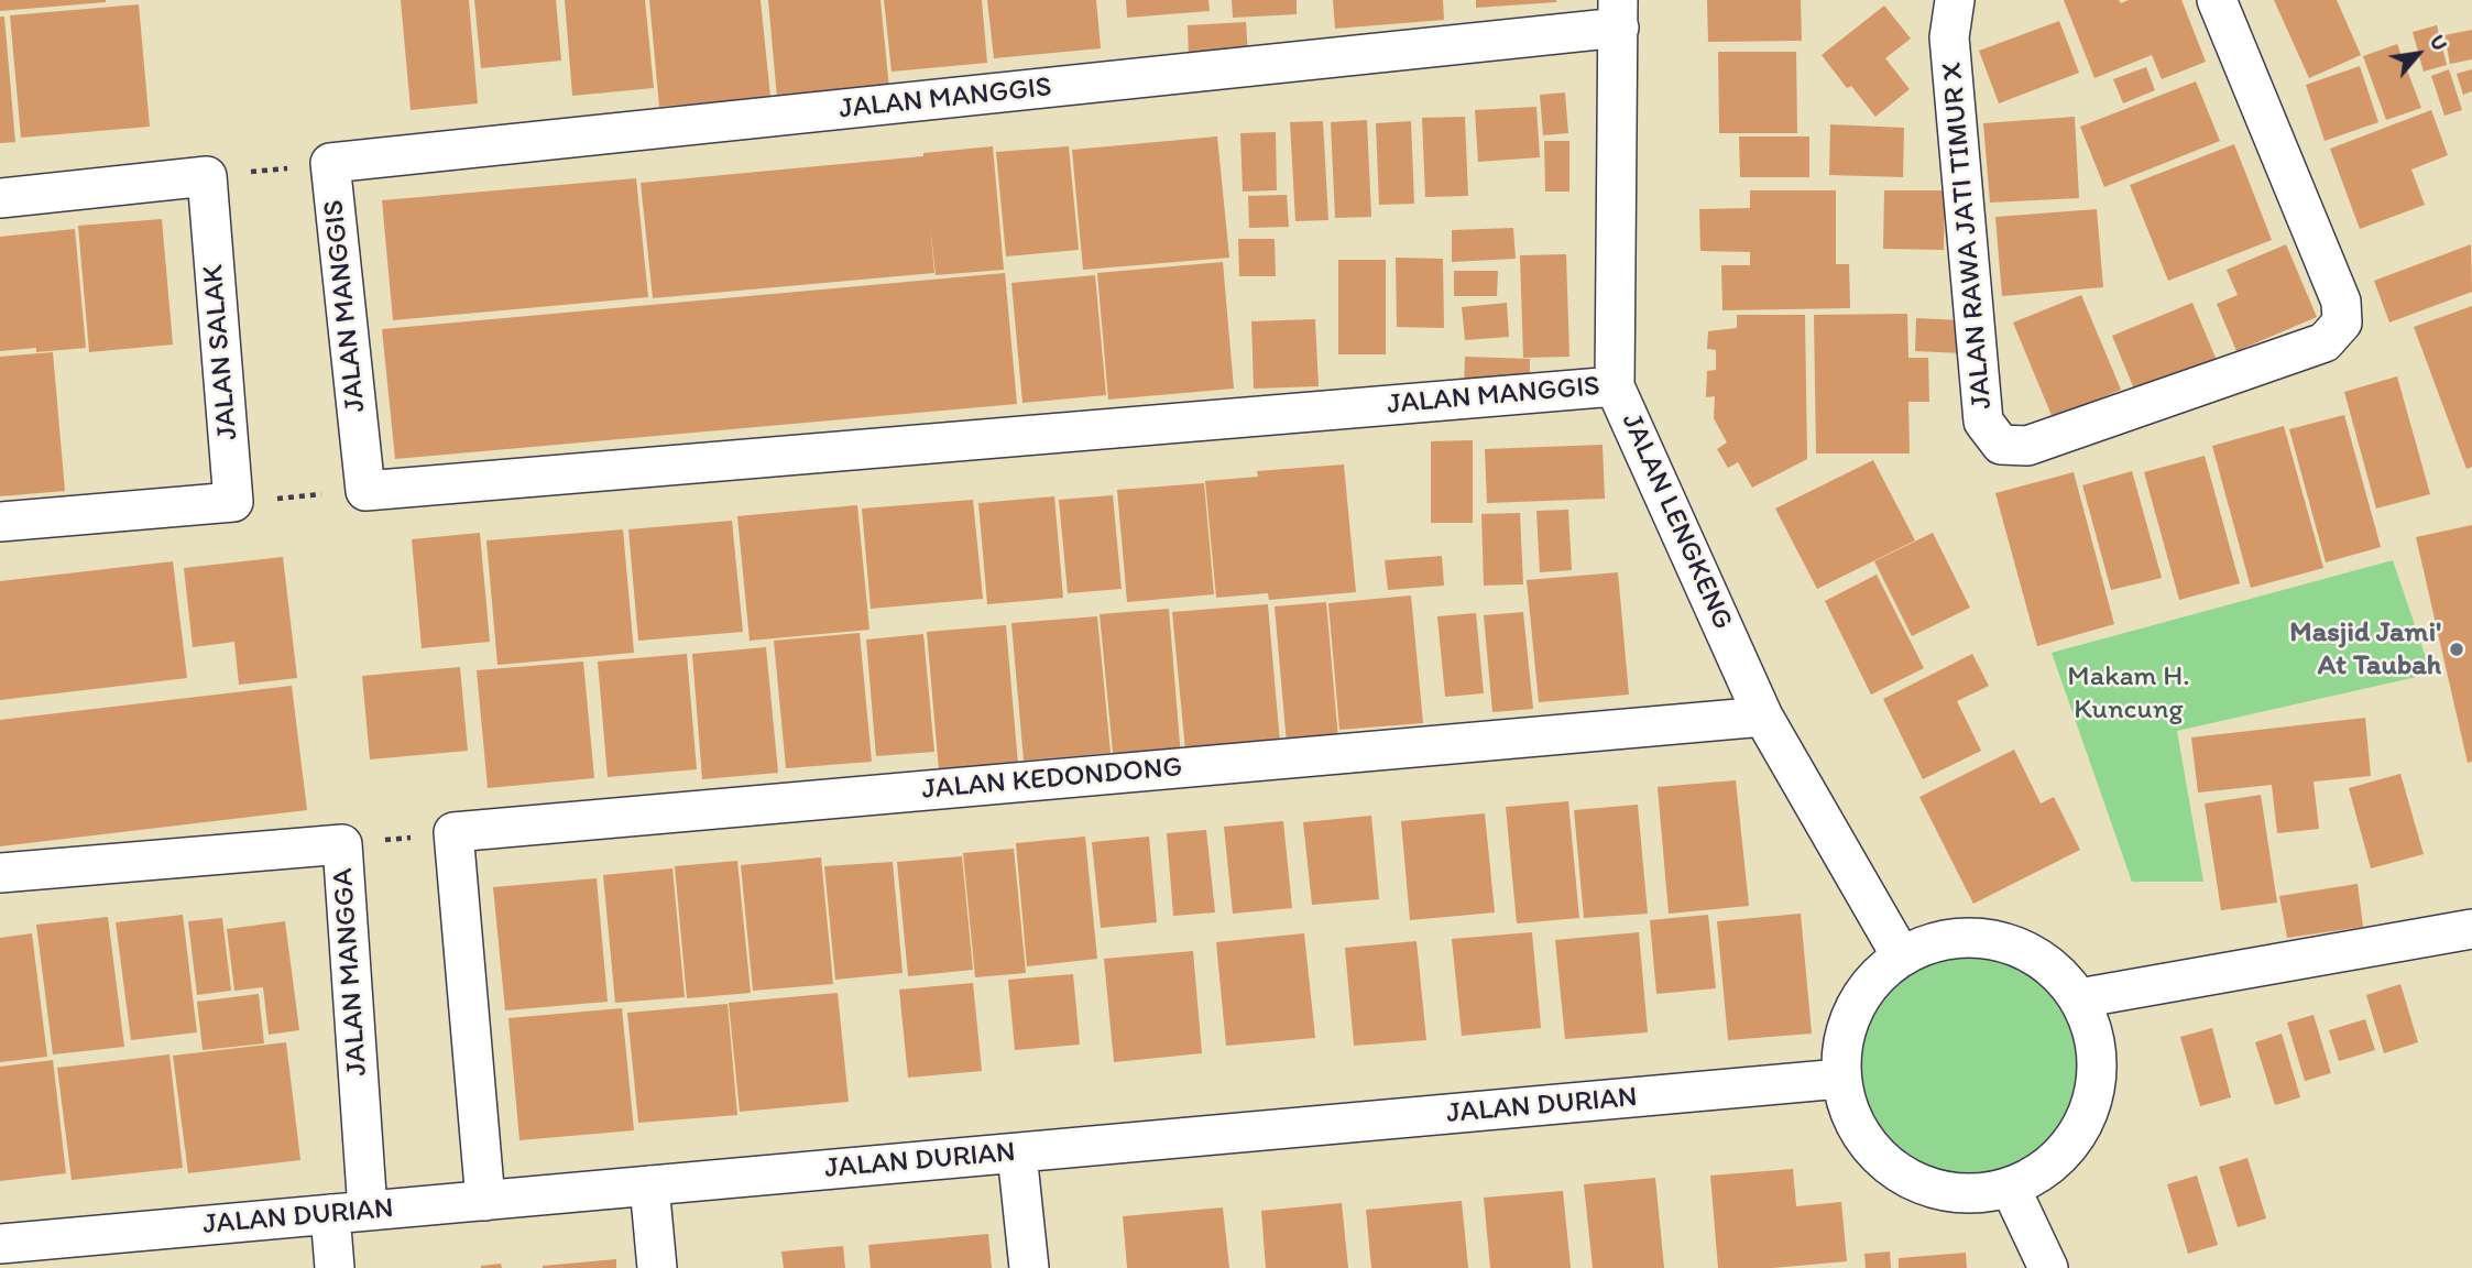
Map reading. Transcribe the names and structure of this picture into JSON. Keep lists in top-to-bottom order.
{
  "streets": {
    "street": [
      "JALAN MANGGIS",
      "JALAN RAWA JATI TIMUR X",
      "JALAN SALAK",
      "JALAN LENGKENG",
      "JALAN KEDONDONG",
      "JALAN MANGGA",
      "JALAN DURIAN"
    ]
  },
  "crossings": [
    ["JALAN MANGGIS", "JALAN LENGKENG"],
    ["JALAN LENGKENG", "JALAN KEDONDONG"],
    ["JALAN LENGKENG", "JALAN DURIAN"],
    ["JALAN MANGGA", "JALAN DURIAN"]
  ],
  "parks": ["Makam H. Kuncung"],
  "places": ["Masjid Jami' At Taubah"],
  "north": "top right"
}
